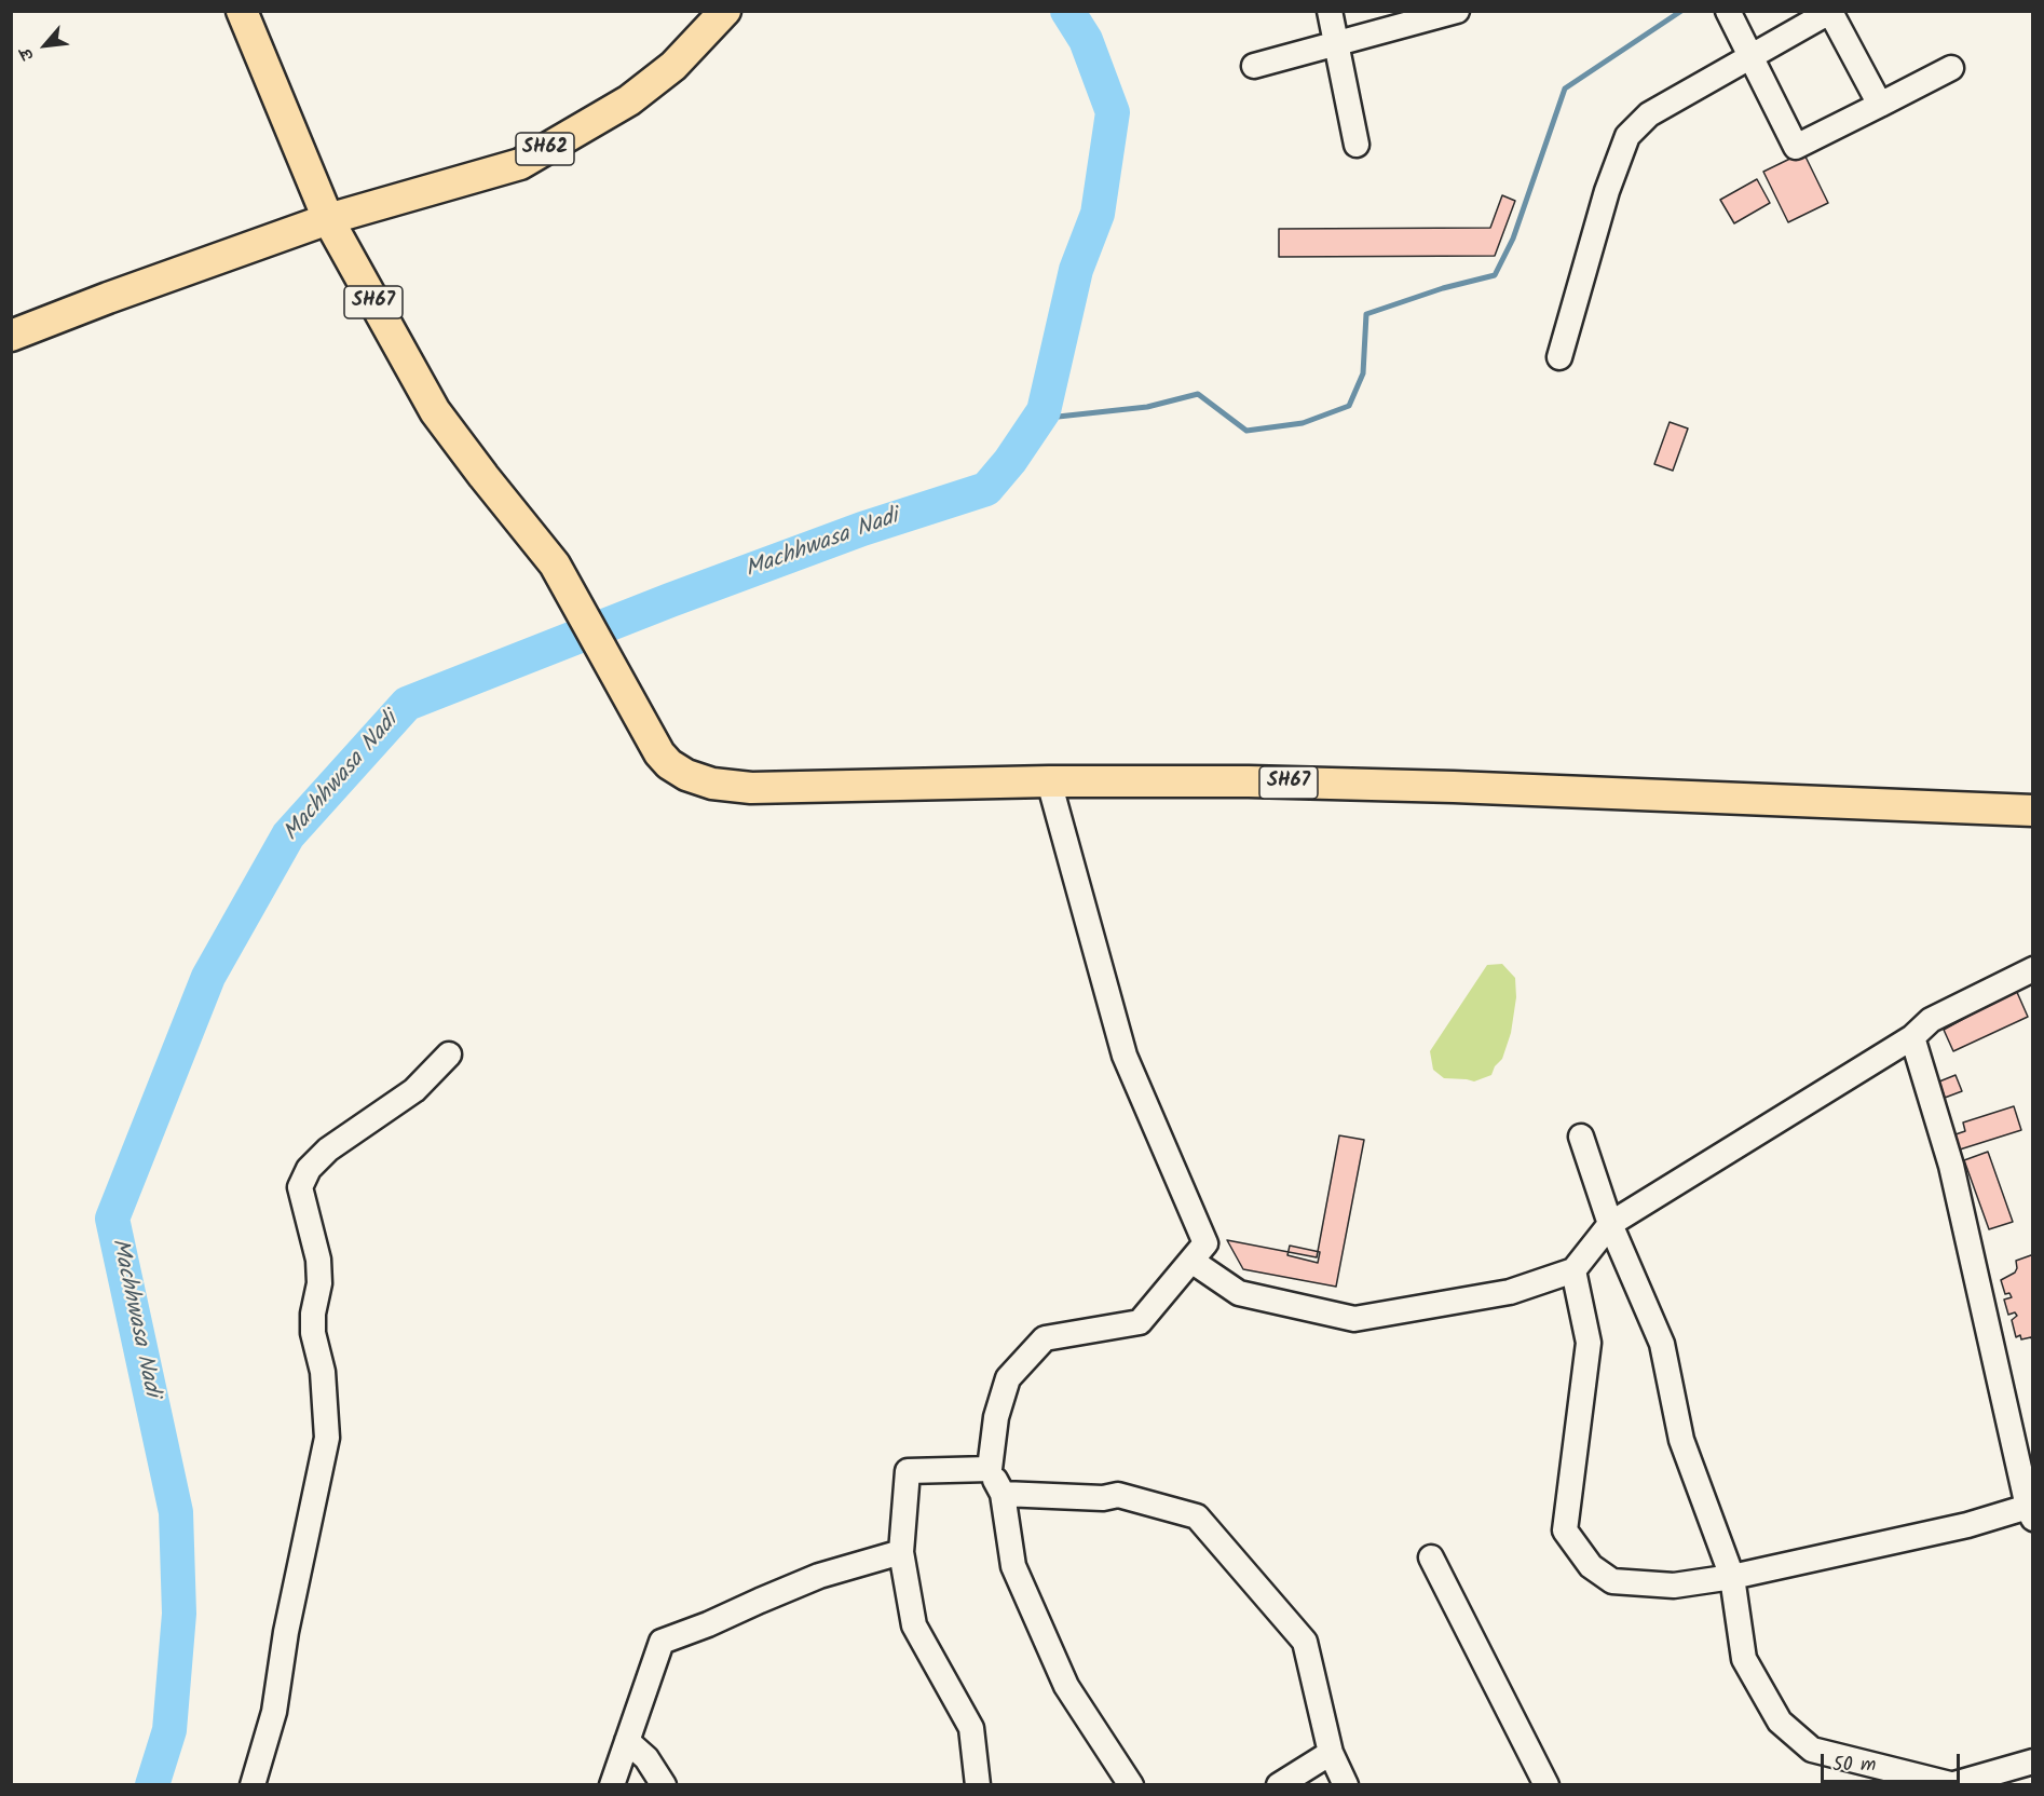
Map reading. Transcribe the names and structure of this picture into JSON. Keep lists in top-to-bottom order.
{
  "streets": {
    "main road": ["SH62", "SH67"]
  },
  "crossings": [
    ["SH62", "SH67"]
  ],
  "water": ["Machhwasa Nadi"],
  "scale_bar": "50 m",
  "north": "bottom left"
}
